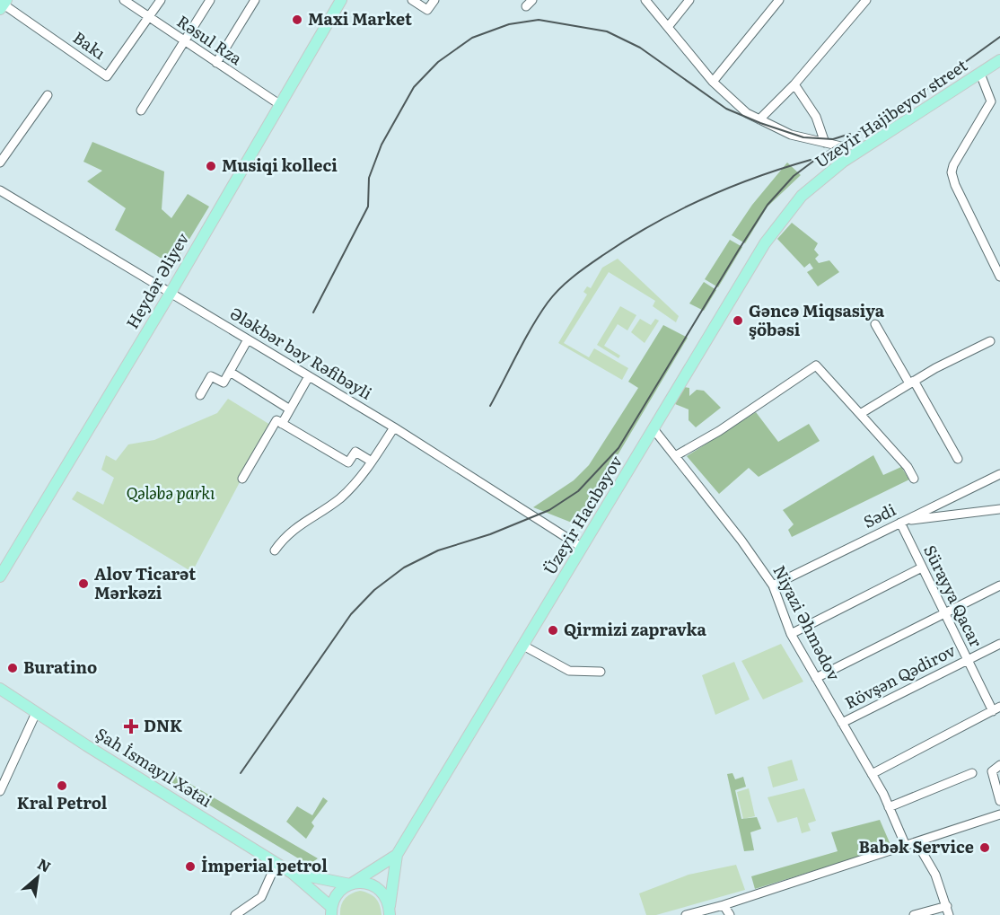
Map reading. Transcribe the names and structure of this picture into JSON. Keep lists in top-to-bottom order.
{
  "streets": {
    "main road": [
      "Uzeyir Hajibeyov street",
      "Heydər Əliyev",
      "Üzeyir Hacıbəyov",
      "Şah İsmayıl Xətai"
    ],
    "street": [
      "Rəsul Rza",
      "Bakı",
      "Ələkbər bəy Rəfibəyli",
      "Sədi",
      "Sürayya Qacar",
      "Niyazi Əhmədov",
      "Rövşən Qədirov"
    ]
  },
  "crossings": [
    ["Rəsul Rza", "Bakı"],
    ["Rəsul Rza", "Heydər Əliyev"],
    ["Uzeyir Hajibeyov street", "Üzeyir Hacıbəyov"],
    ["Heydər Əliyev", "Ələkbər bəy Rəfibəyli"],
    ["Ələkbər bəy Rəfibəyli", "Üzeyir Hacıbəyov"],
    ["Üzeyir Hacıbəyov", "Niyazi Əhmədov"],
    ["Sədi", "Sürayya Qacar"],
    ["Sədi", "Niyazi Əhmədov"],
    ["Sürayya Qacar", "Rövşən Qədirov"],
    ["Niyazi Əhmədov", "Rövşən Qədirov"]
  ],
  "parks": ["Qələbə parkı"],
  "places": {
    "other": [
      "Maxi Market",
      "Musiqi kolleci",
      "Gəncə Miqsasiya şöbəsi",
      "Alov Ticarət Mərkəzi",
      "Qirmizi zapravka",
      "Buratino",
      "Kral Petrol",
      "Babək Service",
      "İmperial petrol"
    ],
    "health": ["DNK"]
  },
  "north": "top right"
}
